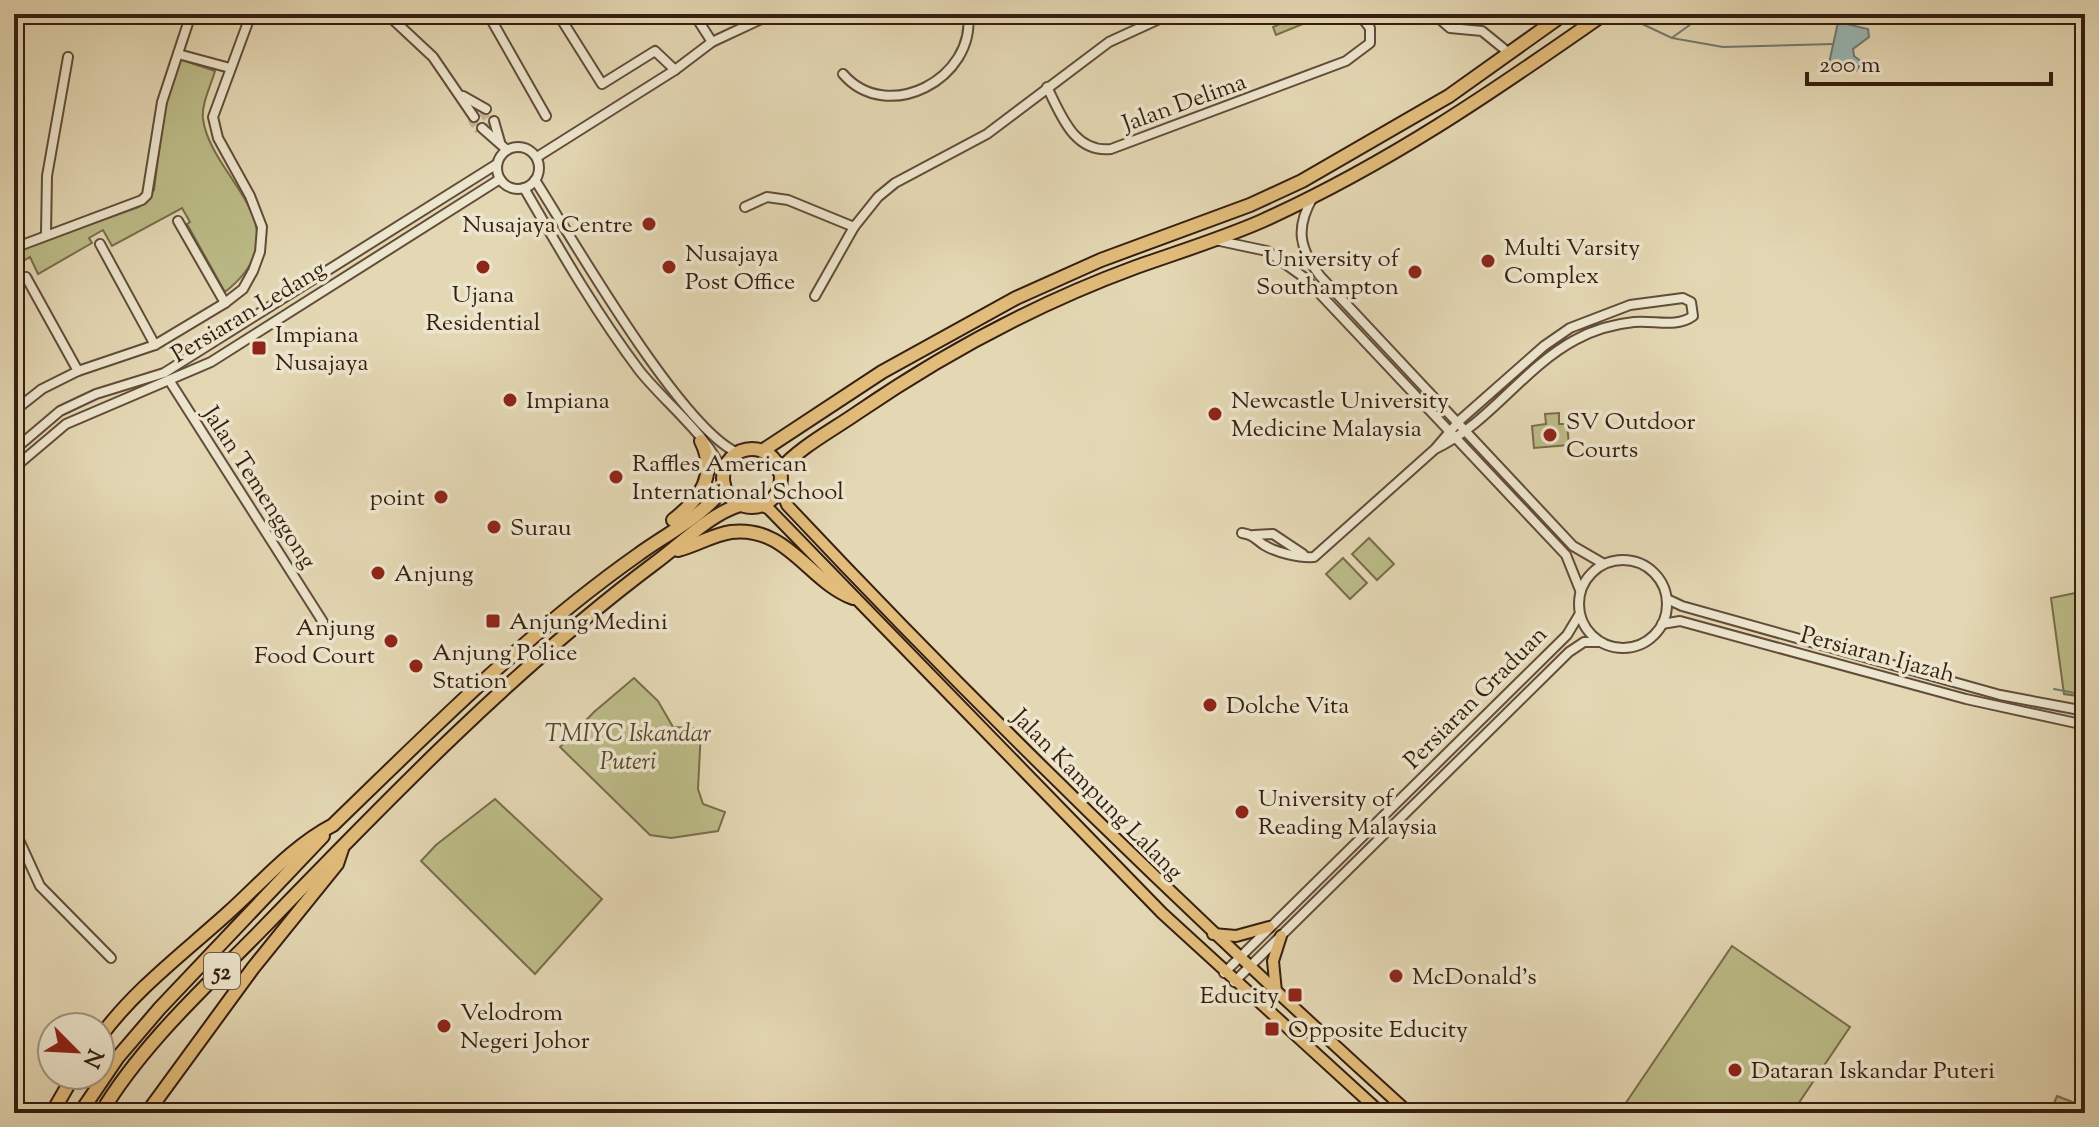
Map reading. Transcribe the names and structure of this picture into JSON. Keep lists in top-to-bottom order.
{
  "streets": {
    "highway": ["52"],
    "main road": ["Jalan Kampung Lalang"],
    "street": [
      "Jalan Delima",
      "Persiaran Ledang",
      "Jalan Temenggong",
      "Persiaran Ijazah",
      "Persiaran Graduan"
    ]
  },
  "crossings": [
    ["Persiaran Ledang", "Jalan Temenggong"],
    ["Persiaran Ijazah", "Persiaran Graduan"],
    ["Persiaran Graduan", "Jalan Kampung Lalang"],
    ["Jalan Kampung Lalang", "52"]
  ],
  "parks": ["TMIYC Iskandar Puteri"],
  "places": {
    "other": [
      "Nusajaya Centre",
      "Multi Varsity Complex",
      "Ujana Residential",
      "Nusajaya Post Office",
      "University of Southampton",
      "Impiana",
      "Newcastle University Medicine Malaysia",
      "SV Outdoor Courts",
      "Raffles American International School",
      "point",
      "Surau",
      "Anjung",
      "Anjung Food Court",
      "Anjung Police Station",
      "Dolche Vita",
      "University of Reading Malaysia",
      "McDonald's",
      "Velodrom Negeri Johor",
      "Dataran Iskandar Puteri"
    ],
    "transit": [
      "Impiana Nusajaya",
      "Anjung Medini",
      "Educity",
      "Opposite Educity"
    ]
  },
  "scale_bar": "200 m",
  "north": "bottom right"
}
